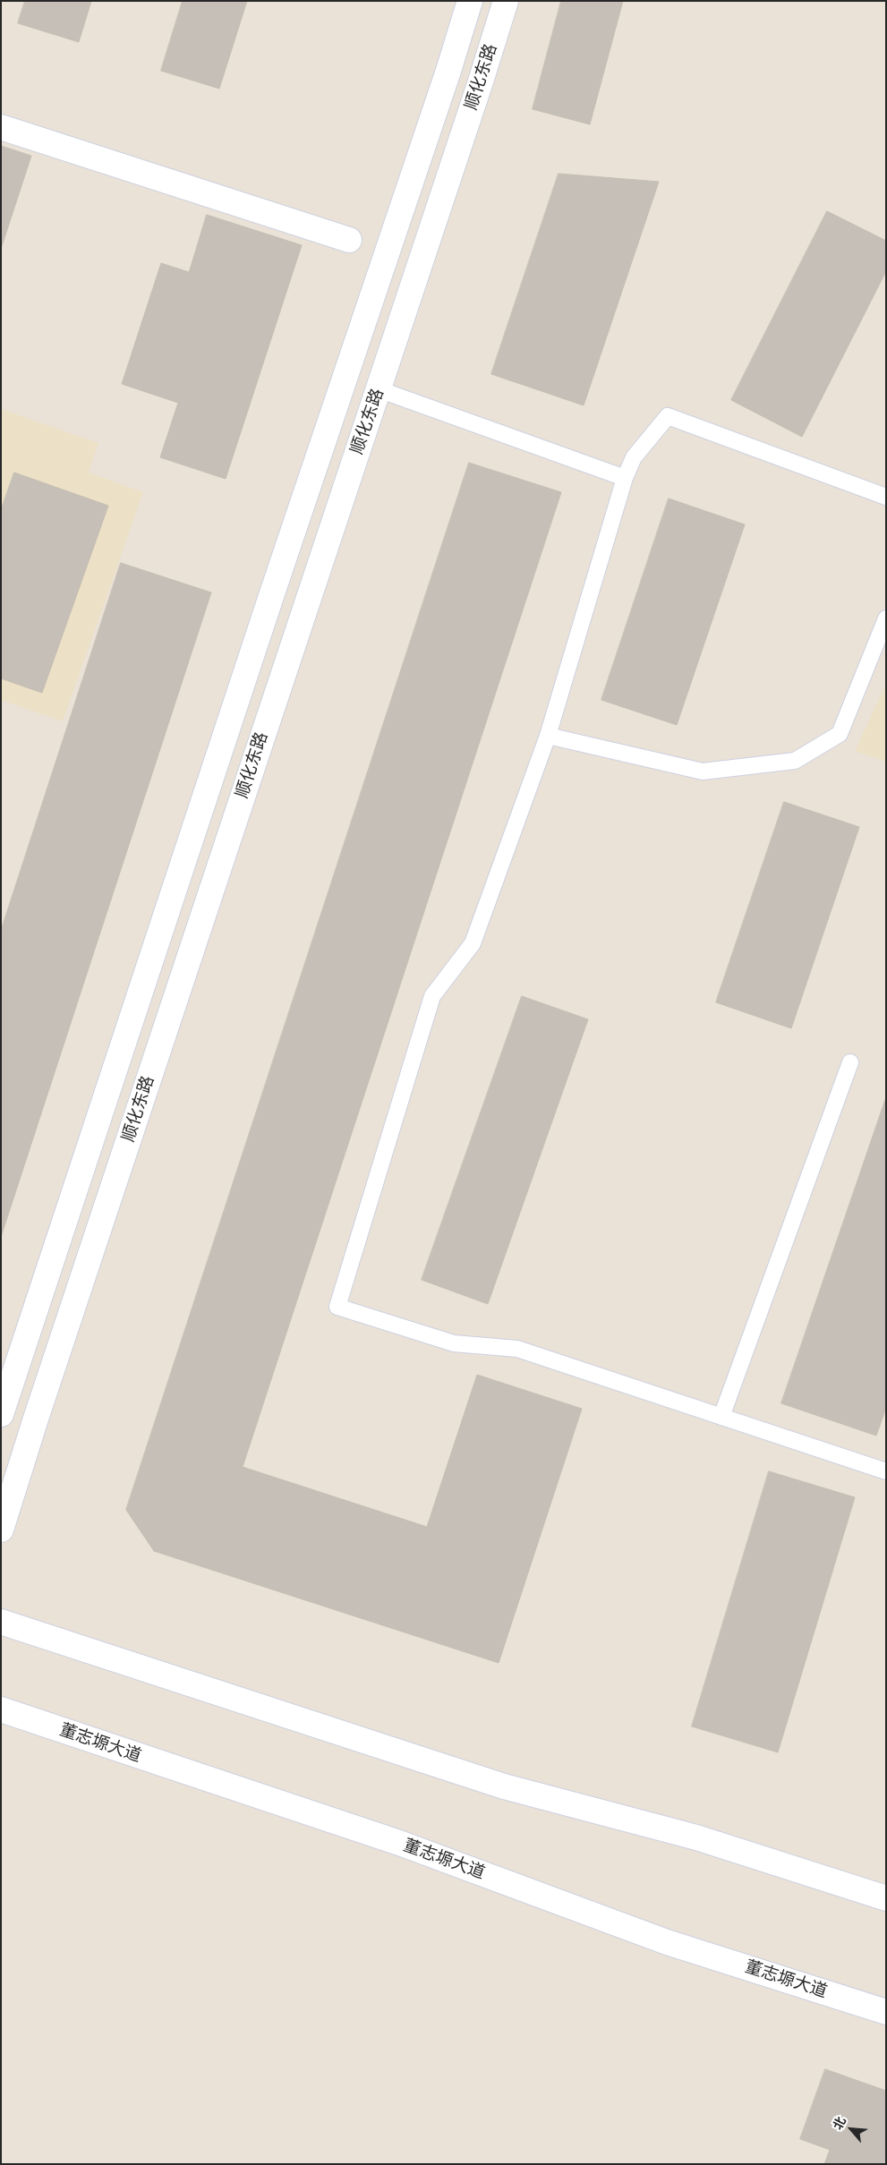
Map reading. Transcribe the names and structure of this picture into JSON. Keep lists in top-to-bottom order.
{
  "streets": {
    "street": ["顺化东路", "董志塬大道"]
  },
  "north": "top left"
}
